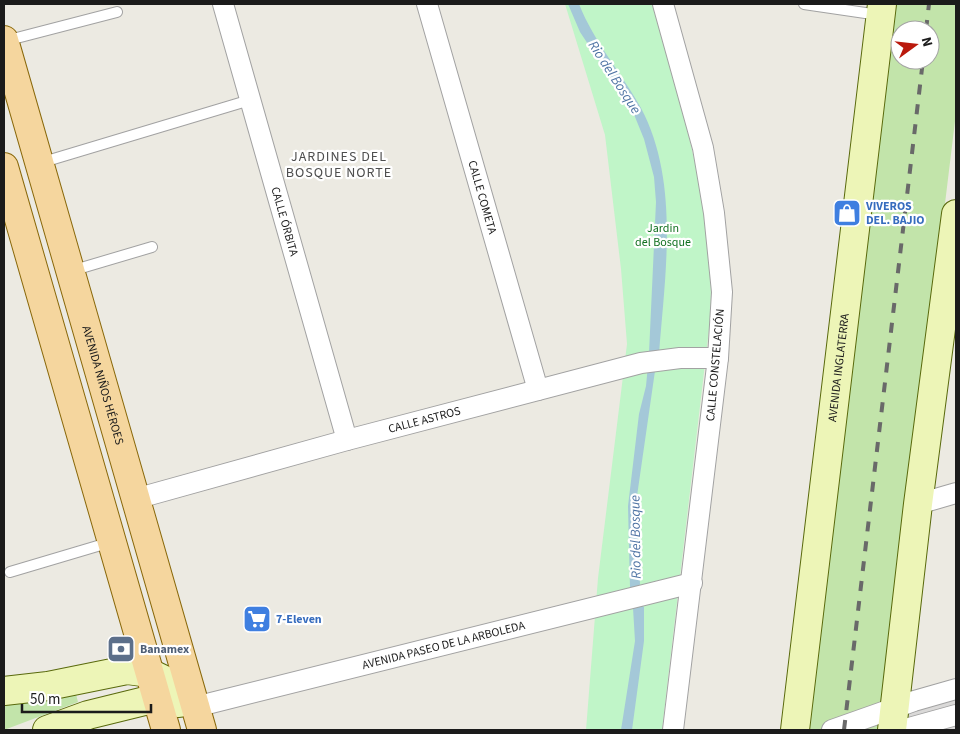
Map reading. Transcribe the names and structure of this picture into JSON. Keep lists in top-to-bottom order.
{
  "streets": {
    "main road": ["AVENIDA NIÑOS HÉROES"],
    "street": [
      "CALLE COMETA",
      "CALLE ÓRBITA",
      "CALLE CONSTELACIÓN",
      "AVENIDA INGLATERRA",
      "CALLE ASTROS",
      "AVENIDA PASEO DE LA ARBOLEDA"
    ]
  },
  "crossings": [
    ["CALLE COMETA", "CALLE ASTROS"],
    ["CALLE ÓRBITA", "CALLE ASTROS"],
    ["CALLE CONSTELACIÓN", "CALLE ASTROS"],
    ["CALLE CONSTELACIÓN", "AVENIDA PASEO DE LA ARBOLEDA"],
    ["AVENIDA NIÑOS HÉROES", "CALLE ASTROS"],
    ["AVENIDA NIÑOS HÉROES", "AVENIDA PASEO DE LA ARBOLEDA"]
  ],
  "districts": ["JARDINES DEL BOSQUE NORTE"],
  "water": ["Rio del Bosque"],
  "parks": ["Jardin del Bosque"],
  "places": {
    "shop": ["VIVEROS DEL. BAJIO"],
    "supermarket": ["7-Eleven"],
    "bank": ["Banamex"]
  },
  "scale_bar": "50 m",
  "north": "right"
}
